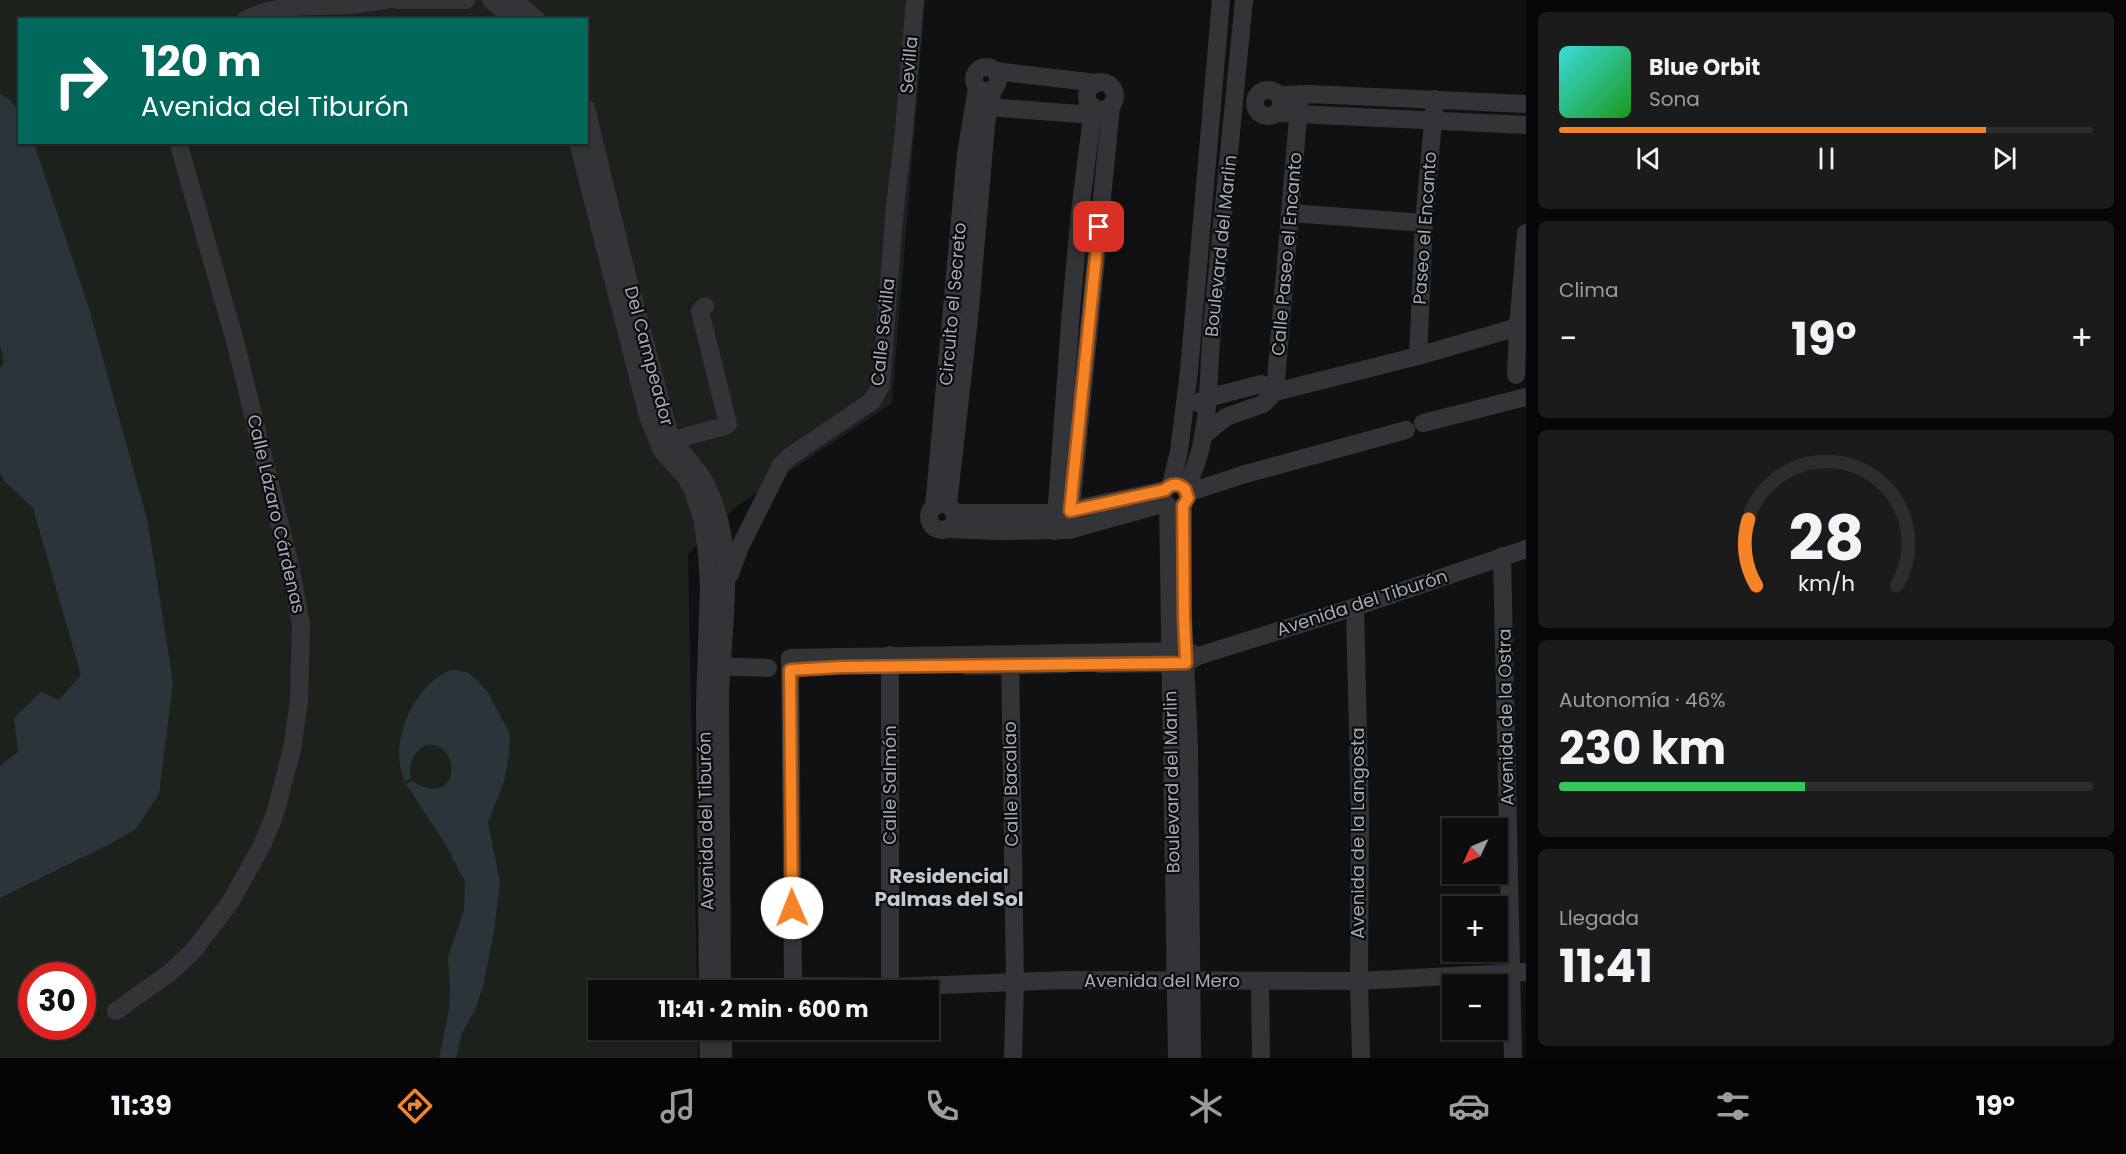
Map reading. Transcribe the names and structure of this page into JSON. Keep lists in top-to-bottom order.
{
  "streets": {
    "street": [
      "Sevilla",
      "Paseo el Encanto",
      "Boulevard del Marlin",
      "Calle Paseo el Encanto",
      "Circuito el Secreto",
      "Calle Sevilla",
      "Del Campeador",
      "Calle Lázaro Cárdenas",
      "Avenida del Tiburón",
      "Avenida de la Ostra",
      "Calle Bacalao",
      "Calle Salmón",
      "Avenida de la Langosta",
      "Avenida del Mero"
    ]
  },
  "crossings": [
    ["Sevilla", "Calle Sevilla"],
    ["Paseo el Encanto", "Calle Paseo el Encanto"],
    ["Boulevard del Marlin", "Circuito el Secreto"],
    ["Boulevard del Marlin", "Avenida del Tiburón"],
    ["Boulevard del Marlin", "Avenida del Mero"],
    ["Calle Sevilla", "Del Campeador"],
    ["Del Campeador", "Avenida del Tiburón"],
    ["Avenida del Tiburón", "Avenida de la Ostra"],
    ["Avenida del Tiburón", "Calle Bacalao"],
    ["Avenida del Tiburón", "Calle Salmón"],
    ["Avenida del Tiburón", "Avenida de la Langosta"],
    ["Avenida de la Ostra", "Avenida del Mero"],
    ["Calle Bacalao", "Avenida del Mero"],
    ["Avenida de la Langosta", "Avenida del Mero"]
  ],
  "districts": ["Residencial Palmas del Sol"],
  "north": "bottom left",
  "page": {
    "turn": ["120 m", "Avenida del Tiburón"],
    "song": ["Blue Orbit", "Sona"],
    "tile": [
      "Clima",
      ["Autonomía · 46%", "230 km"],
      ["Llegada", "11:41"]
    ],
    "heat": ["−", "19°", "+"],
    "map_buttons": ["+", "−"],
    "limit": "30",
    "trip": "11:41 · 2 min · 600 m",
    "tabs": ["11:39", "19°"],
    "gauge": ["28", "km/h"]
  }
}
